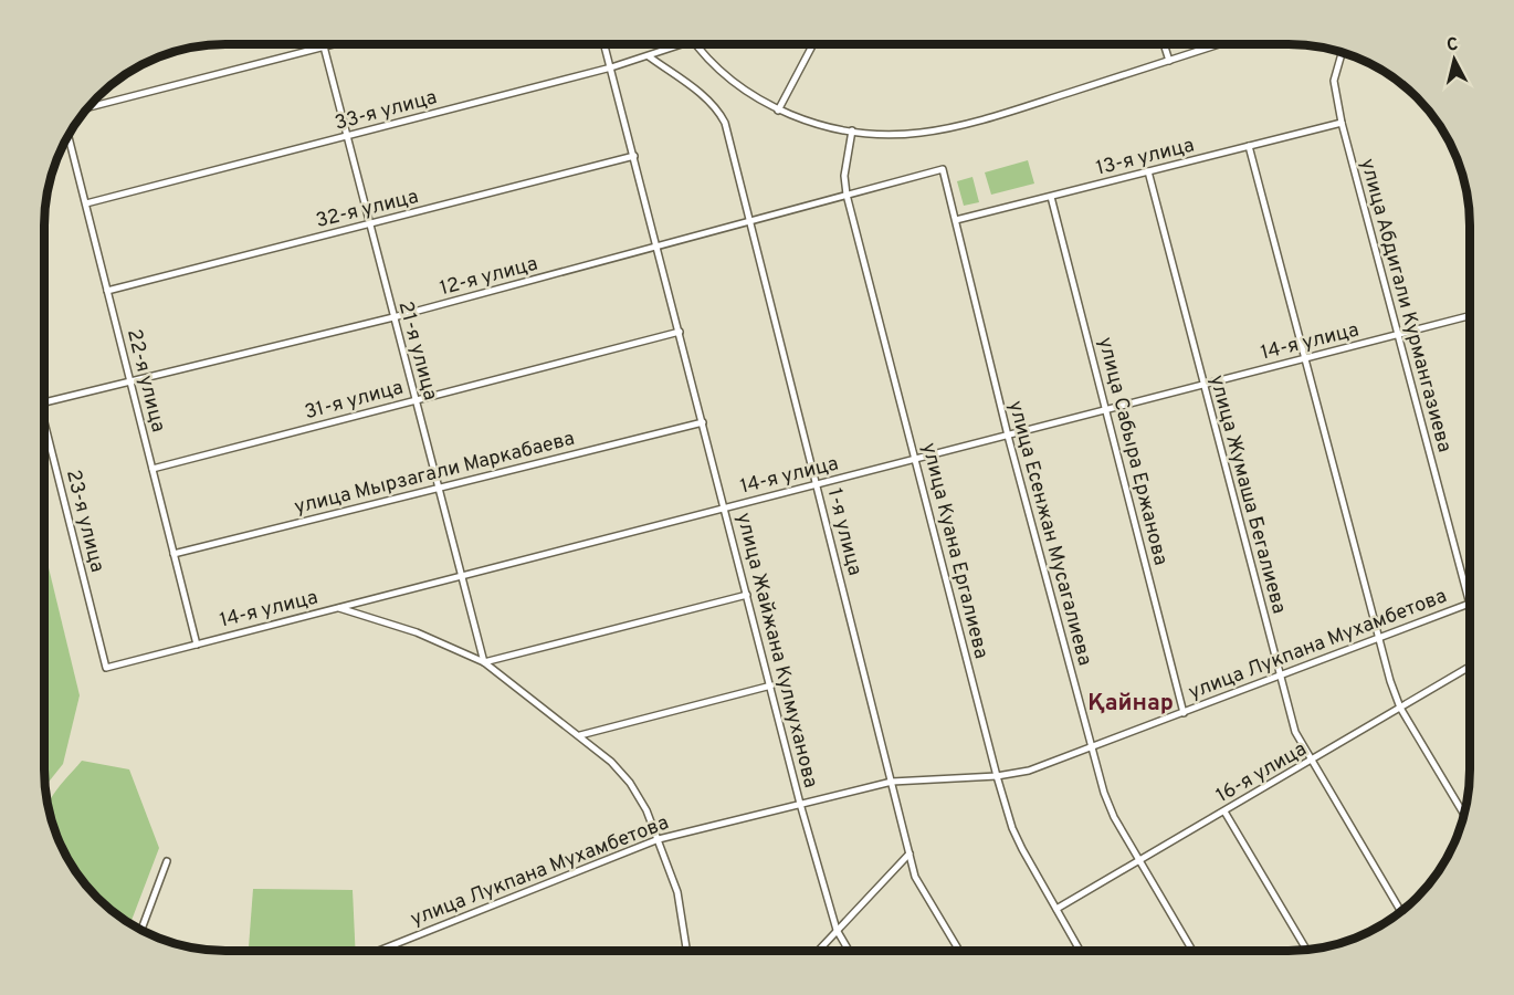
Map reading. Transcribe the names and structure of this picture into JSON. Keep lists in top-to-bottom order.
{
  "streets": {
    "street": [
      "33-я улица",
      "13-я улица",
      "32-я улица",
      "12-я улица",
      "улица Абдигали Курмангазиева",
      "14-я улица",
      "21-я улица",
      "22-я улица",
      "31-я улица",
      "улица Сабыра Ержанова",
      "улица Мырзагали Маркабаева",
      "улица Жумаша Бегалиева",
      "23-я улица",
      "1-я улица",
      "улица Есенжан Мусагалиева",
      "улица Куана Ергалиева",
      "улица Лукпана Мухамбетова",
      "улица Жайжана Кулмуханова",
      "16-я улица"
    ]
  },
  "crossings": [
    ["33-я улица", "21-я улица"],
    ["33-я улица", "22-я улица"],
    ["33-я улица", "1-я улица"],
    ["33-я улица", "улица Жайжана Кулмуханова"],
    ["13-я улица", "улица Абдигали Курмангазиева"],
    ["13-я улица", "улица Сабыра Ержанова"],
    ["13-я улица", "улица Жумаша Бегалиева"],
    ["13-я улица", "улица Есенжан Мусагалиева"],
    ["32-я улица", "21-я улица"],
    ["32-я улица", "22-я улица"],
    ["32-я улица", "улица Жайжана Кулмуханова"],
    ["12-я улица", "21-я улица"],
    ["12-я улица", "22-я улица"],
    ["12-я улица", "1-я улица"],
    ["12-я улица", "улица Есенжан Мусагалиева"],
    ["12-я улица", "улица Куана Ергалиева"],
    ["12-я улица", "улица Жайжана Кулмуханова"],
    ["улица Абдигали Курмангазиева", "14-я улица"],
    ["улица Абдигали Курмангазиева", "улица Лукпана Мухамбетова"],
    ["14-я улица", "21-я улица"],
    ["14-я улица", "22-я улица"],
    ["14-я улица", "улица Сабыра Ержанова"],
    ["14-я улица", "улица Жумаша Бегалиева"],
    ["14-я улица", "23-я улица"],
    ["14-я улица", "1-я улица"],
    ["14-я улица", "улица Есенжан Мусагалиева"],
    ["14-я улица", "улица Куана Ергалиева"],
    ["14-я улица", "улица Жайжана Кулмуханова"],
    ["21-я улица", "31-я улица"],
    ["21-я улица", "улица Мырзагали Маркабаева"],
    ["22-я улица", "31-я улица"],
    ["22-я улица", "улица Мырзагали Маркабаева"],
    ["31-я улица", "улица Жайжана Кулмуханова"],
    ["улица Сабыра Ержанова", "улица Лукпана Мухамбетова"],
    ["улица Мырзагали Маркабаева", "улица Жайжана Кулмуханова"],
    ["улица Жумаша Бегалиева", "улица Лукпана Мухамбетова"],
    ["улица Жумаша Бегалиева", "16-я улица"],
    ["1-я улица", "улица Лукпана Мухамбетова"],
    ["улица Есенжан Мусагалиева", "улица Лукпана Мухамбетова"],
    ["улица Есенжан Мусагалиева", "16-я улица"],
    ["улица Куана Ергалиева", "улица Лукпана Мухамбетова"],
    ["улица Куана Ергалиева", "16-я улица"],
    ["улица Лукпана Мухамбетова", "улица Жайжана Кулмуханова"]
  ],
  "districts": ["Қайнар"],
  "north": "top"
}
